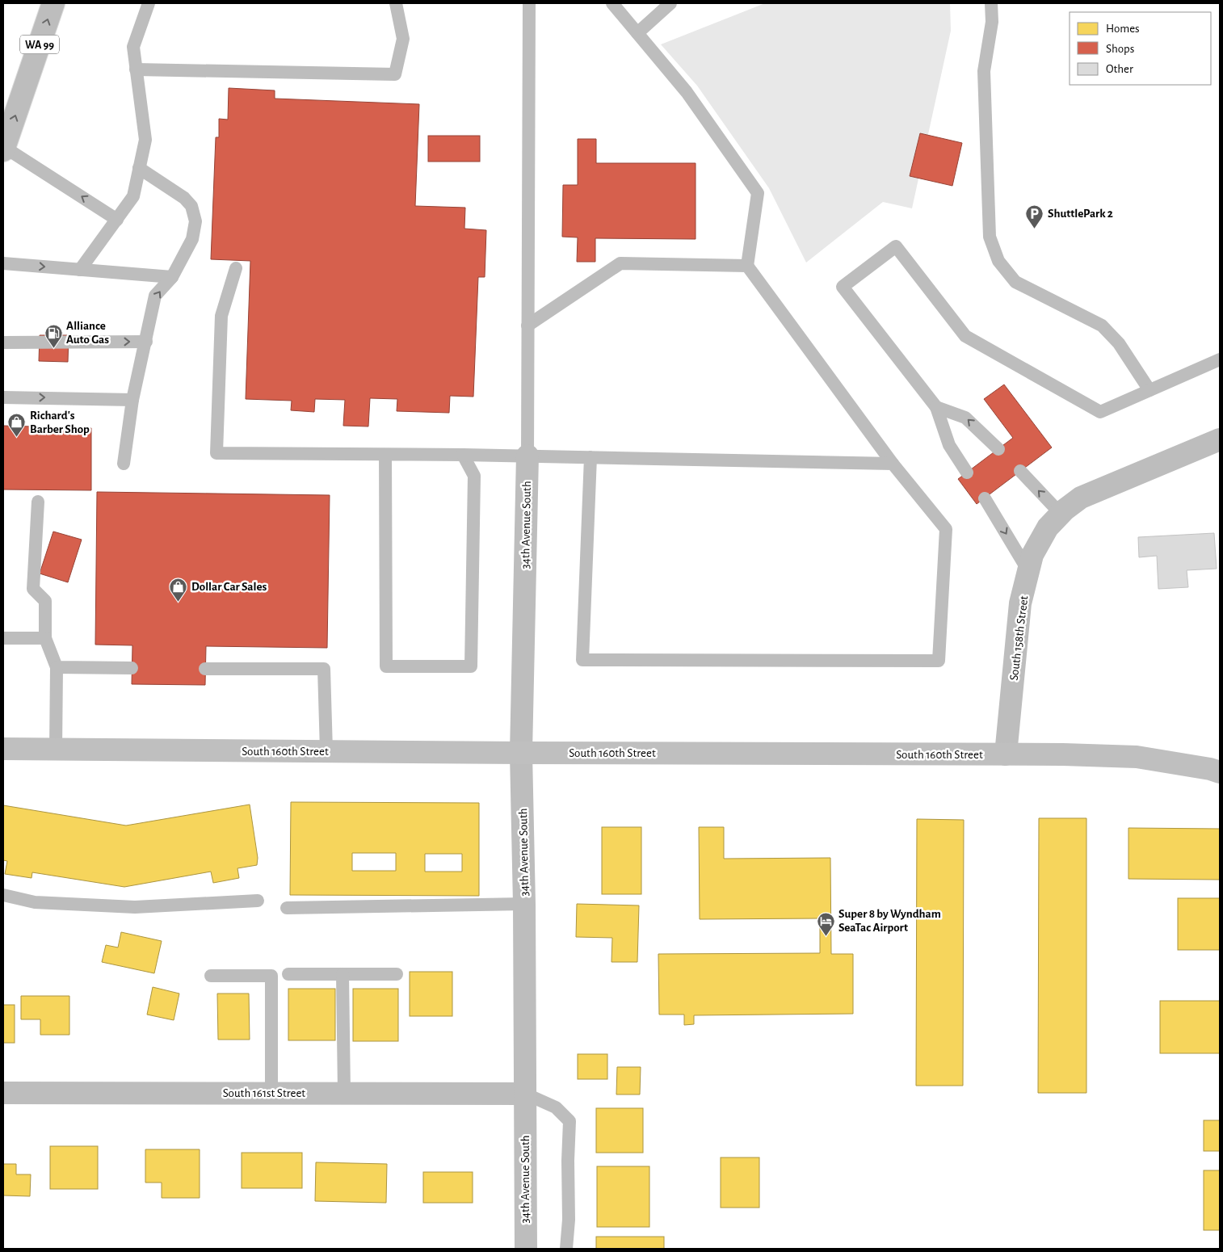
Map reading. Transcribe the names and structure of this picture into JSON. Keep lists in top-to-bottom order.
{
  "streets": {
    "main road": ["South 160th Street"],
    "street": [
      "WA 99",
      "34th Avenue South",
      "South 158th Street",
      "South 161st Street"
    ]
  },
  "crossings": [
    ["34th Avenue South", "South 160th Street"],
    ["34th Avenue South", "South 161st Street"],
    ["South 158th Street", "South 160th Street"]
  ],
  "places": {
    "parking": ["ShuttlePark 2"],
    "fuel station": ["Alliance Auto Gas"],
    "shop": ["Richard's Barber Shop", "Dollar Car Sales"],
    "hotel": ["Super 8 by Wyndham SeaTac Airport"]
  },
  "legend": ["Homes", "Shops", "Other"]
}
